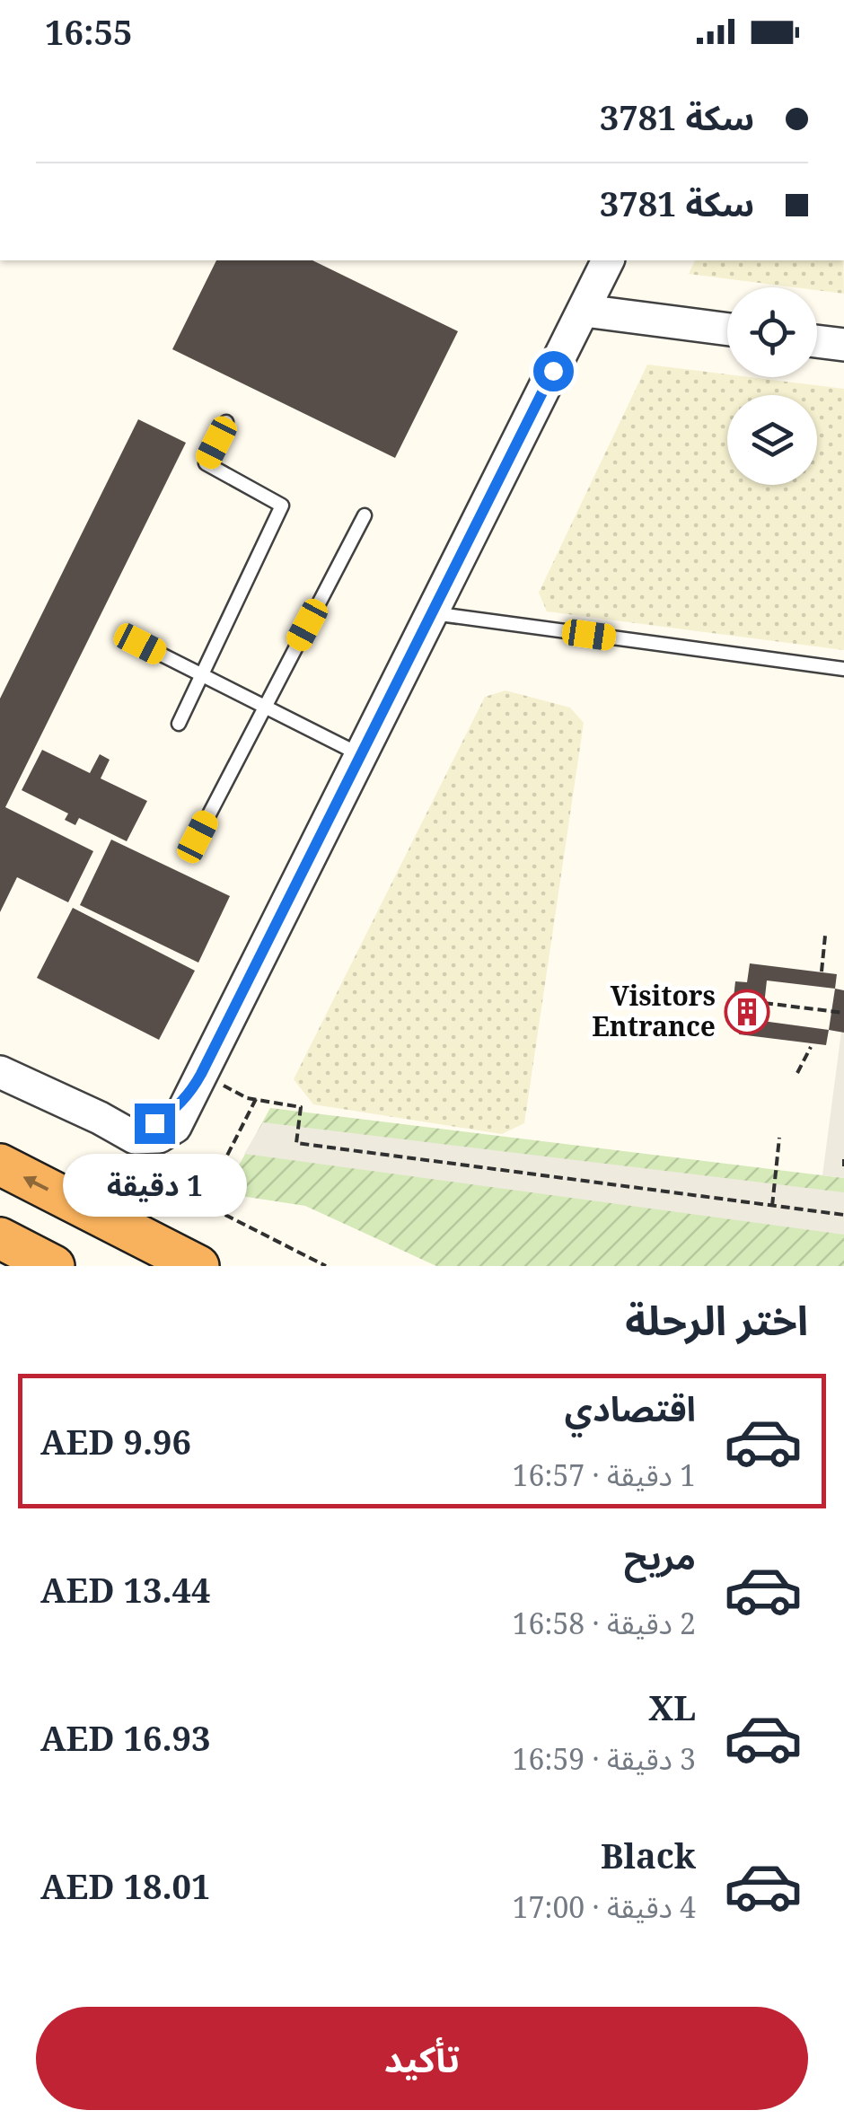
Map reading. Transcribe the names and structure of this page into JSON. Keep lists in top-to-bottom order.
{
  "places": {
    "building": ["Visitors Entrance"]
  },
  "page": {
    "status": "16:55",
    "banner": ["سكة 3781", "سكة 3781"],
    "bubble": "1 دقيقة",
    "heading": "اختر الرحلة",
    "list": [
      {
        "name": "اقتصادي",
        "note": "1 دقيقة · 16:57",
        "value": "AED 9.96"
      },
      {
        "name": "مريح",
        "note": "2 دقيقة · 16:58",
        "value": "AED 13.44"
      },
      {
        "name": "XL",
        "note": "3 دقيقة · 16:59",
        "value": "AED 16.93"
      },
      {
        "name": "Black",
        "note": "4 دقيقة · 17:00",
        "value": "AED 18.01"
      }
    ],
    "buttons": "تأكيد"
  }
}
